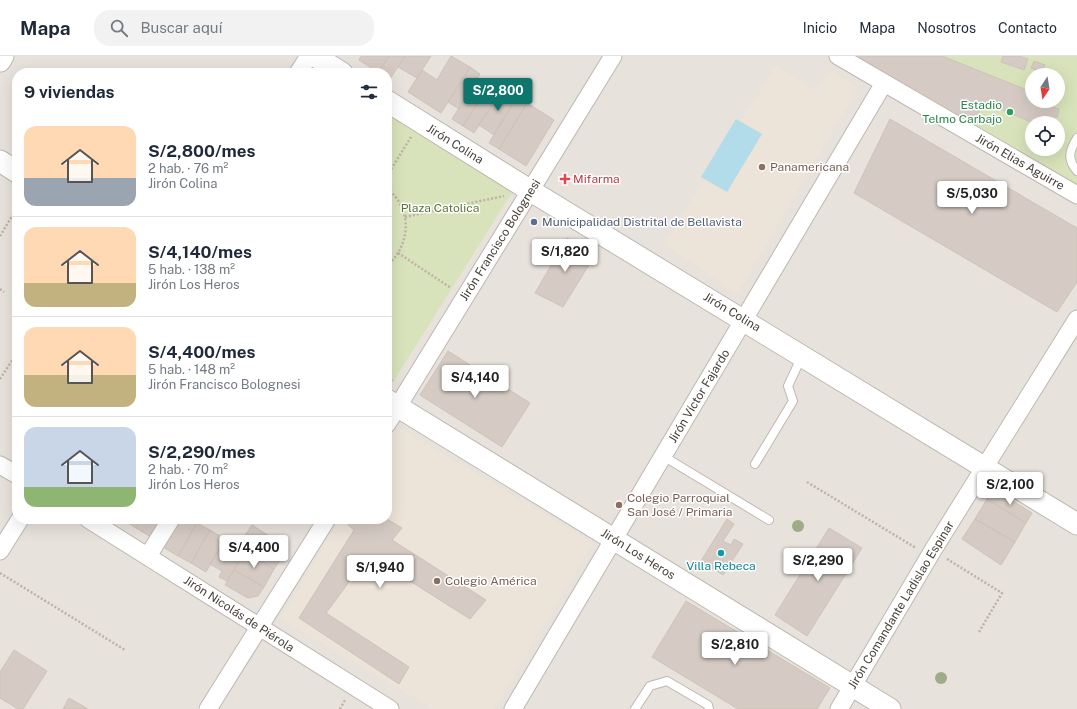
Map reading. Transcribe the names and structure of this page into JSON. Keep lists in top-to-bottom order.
{
  "streets": {
    "street": [
      "Jirón Colina",
      "Jirón Elias Aguirre",
      "Jirón Francisco Bolognesi",
      "Jirón Víctor Fajardo",
      "Jirón Los Heros",
      "Jirón Comandante Ladislao Espinar",
      "Jirón Nicolás de Piérola"
    ]
  },
  "crossings": [
    ["Jirón Colina", "Jirón Francisco Bolognesi"],
    ["Jirón Colina", "Jirón Víctor Fajardo"],
    ["Jirón Colina", "Jirón Comandante Ladislao Espinar"],
    ["Jirón Elias Aguirre", "Jirón Víctor Fajardo"],
    ["Jirón Víctor Fajardo", "Jirón Los Heros"],
    ["Jirón Los Heros", "Jirón Comandante Ladislao Espinar"]
  ],
  "parks": ["Plaza Catolica"],
  "places": {
    "other": [
      "Estadio Telmo Carbajo",
      "Panamericana",
      "Municipalidad Distrital de Bellavista",
      "Colegio Parroquial San José / Primaria",
      "Villa Rebeca",
      "Colegio América"
    ],
    "health": ["Mifarma"]
  },
  "north": "bottom",
  "page": {
    "header": "Mapa",
    "search": "Buscar aquí",
    "nav": [
      "Inicio",
      "Mapa",
      "Nosotros",
      "Contacto"
    ],
    "heading": "9 viviendas",
    "price": [
      "S/2,800",
      "S/5,030",
      "S/1,820",
      "S/4,140",
      "S/2,100",
      "S/4,400",
      "S/2,290",
      "S/1,940",
      "S/2,810"
    ],
    "list": [
      {
        "name": "S/2,800/mes",
        "note": "2 hab. · 76 m² · Jirón Colina"
      },
      {
        "name": "S/4,140/mes",
        "note": "5 hab. · 138 m² · Jirón Los Heros"
      },
      {
        "name": "S/4,400/mes",
        "note": "5 hab. · 148 m² · Jirón Francisco Bolognesi"
      },
      {
        "name": "S/2,290/mes",
        "note": "2 hab. · 70 m² · Jirón Los Heros"
      }
    ]
  }
}
